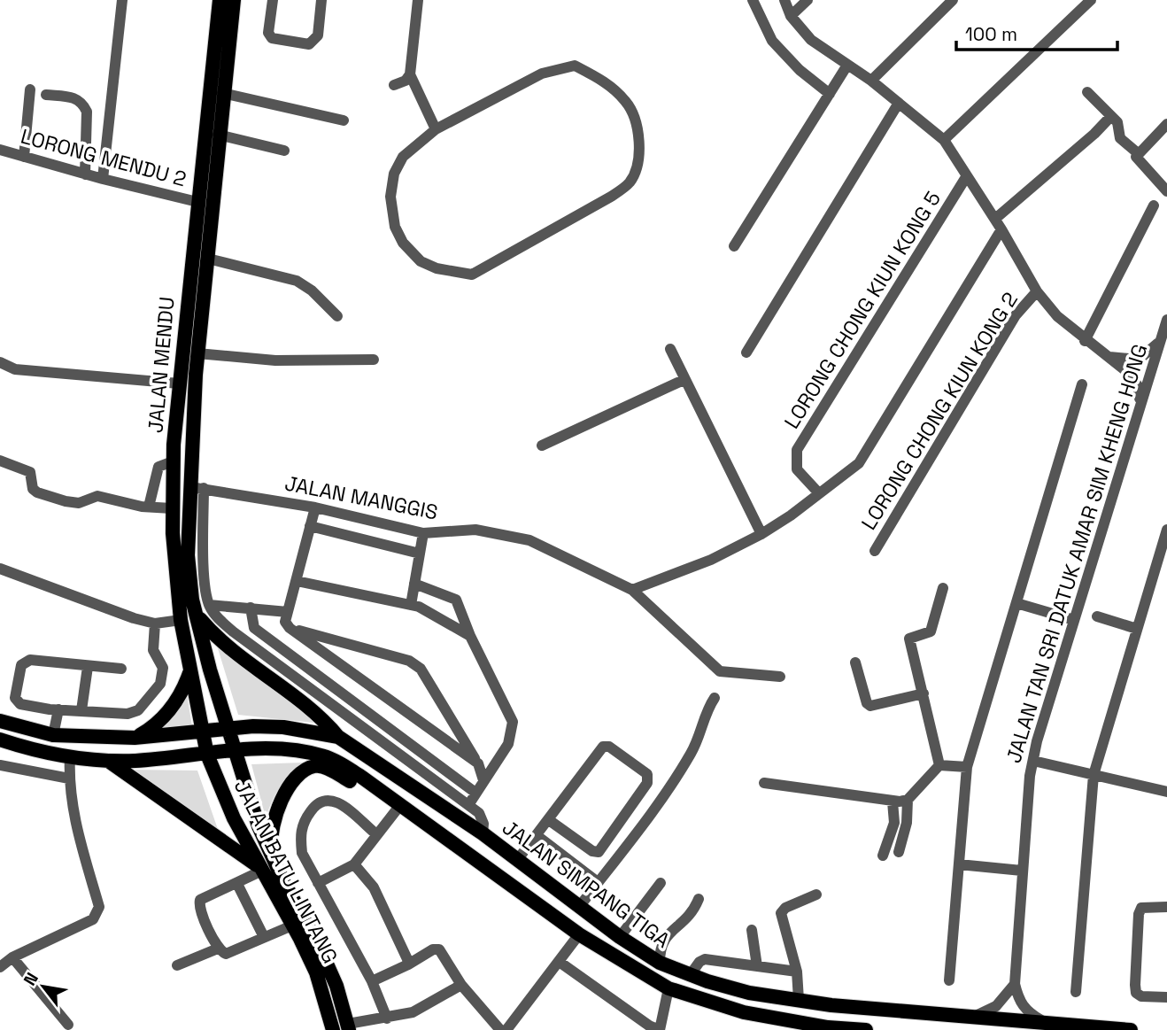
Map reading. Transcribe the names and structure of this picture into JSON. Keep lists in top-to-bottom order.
{
  "streets": {
    "main road": ["JALAN MENDU", "JALAN BATU LINTANG", "JALAN SIMPANG TIGA"],
    "street": [
      "LORONG MENDU 2",
      "LORONG CHONG KIUN KONG 5",
      "LORONG CHONG KIUN KONG 2",
      "JALAN MANGGIS",
      "JALAN TAN SRI DATUK AMAR SIM KHENG HONG"
    ]
  },
  "crossings": [
    ["LORONG MENDU 2", "JALAN MENDU"],
    ["JALAN MENDU", "JALAN MANGGIS"],
    ["JALAN MENDU", "JALAN BATU LINTANG"],
    ["JALAN MENDU", "JALAN SIMPANG TIGA"],
    ["JALAN TAN SRI DATUK AMAR SIM KHENG HONG", "JALAN SIMPANG TIGA"],
    ["JALAN BATU LINTANG", "JALAN SIMPANG TIGA"]
  ],
  "scale_bar": "100 m",
  "north": "top left"
}
